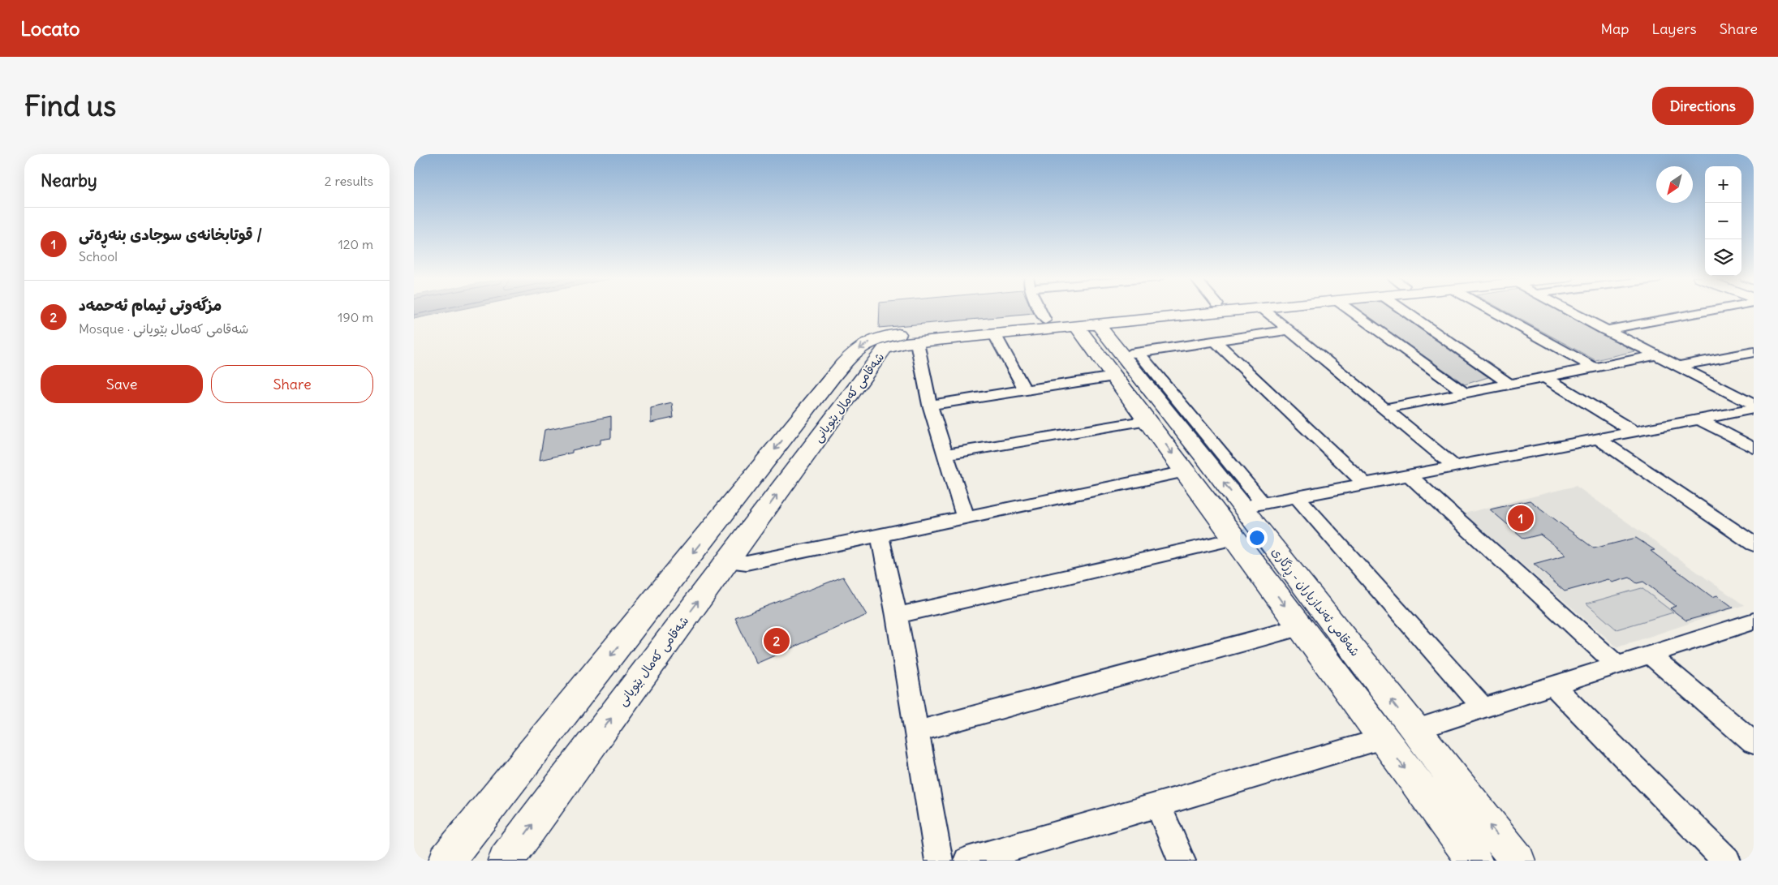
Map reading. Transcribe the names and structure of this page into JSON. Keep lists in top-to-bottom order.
{
  "streets": {
    "main road": ["شەقامی کەمال بێویانی", "شەقامی ئەندازیاران - ڕزگاری"]
  },
  "crossings": [
    ["شەقامی کەمال بێویانی", "شەقامی ئەندازیاران - ڕزگاری"]
  ],
  "north": "bottom left",
  "page": {
    "header": "Locato",
    "nav": ["Map", "Layers", "Share"],
    "buttons": [
      "Directions",
      ["Save", "Share"]
    ],
    "title": "Find us",
    "heading": ["Nearby", "2 results"],
    "map_buttons": ["+", "−"],
    "list": [
      {
        "mark": "1",
        "name": "قوتابخانەی سوجادی بنەڕەتی /",
        "note": "School",
        "value": "120 m"
      },
      {
        "mark": "2",
        "name": "مزگەوتی ئیمام ئەحمەد",
        "note": "Mosque · شەقامی کەمال بێویانی",
        "value": "190 m"
      }
    ],
    "pins": ["1", "2"]
  }
}
